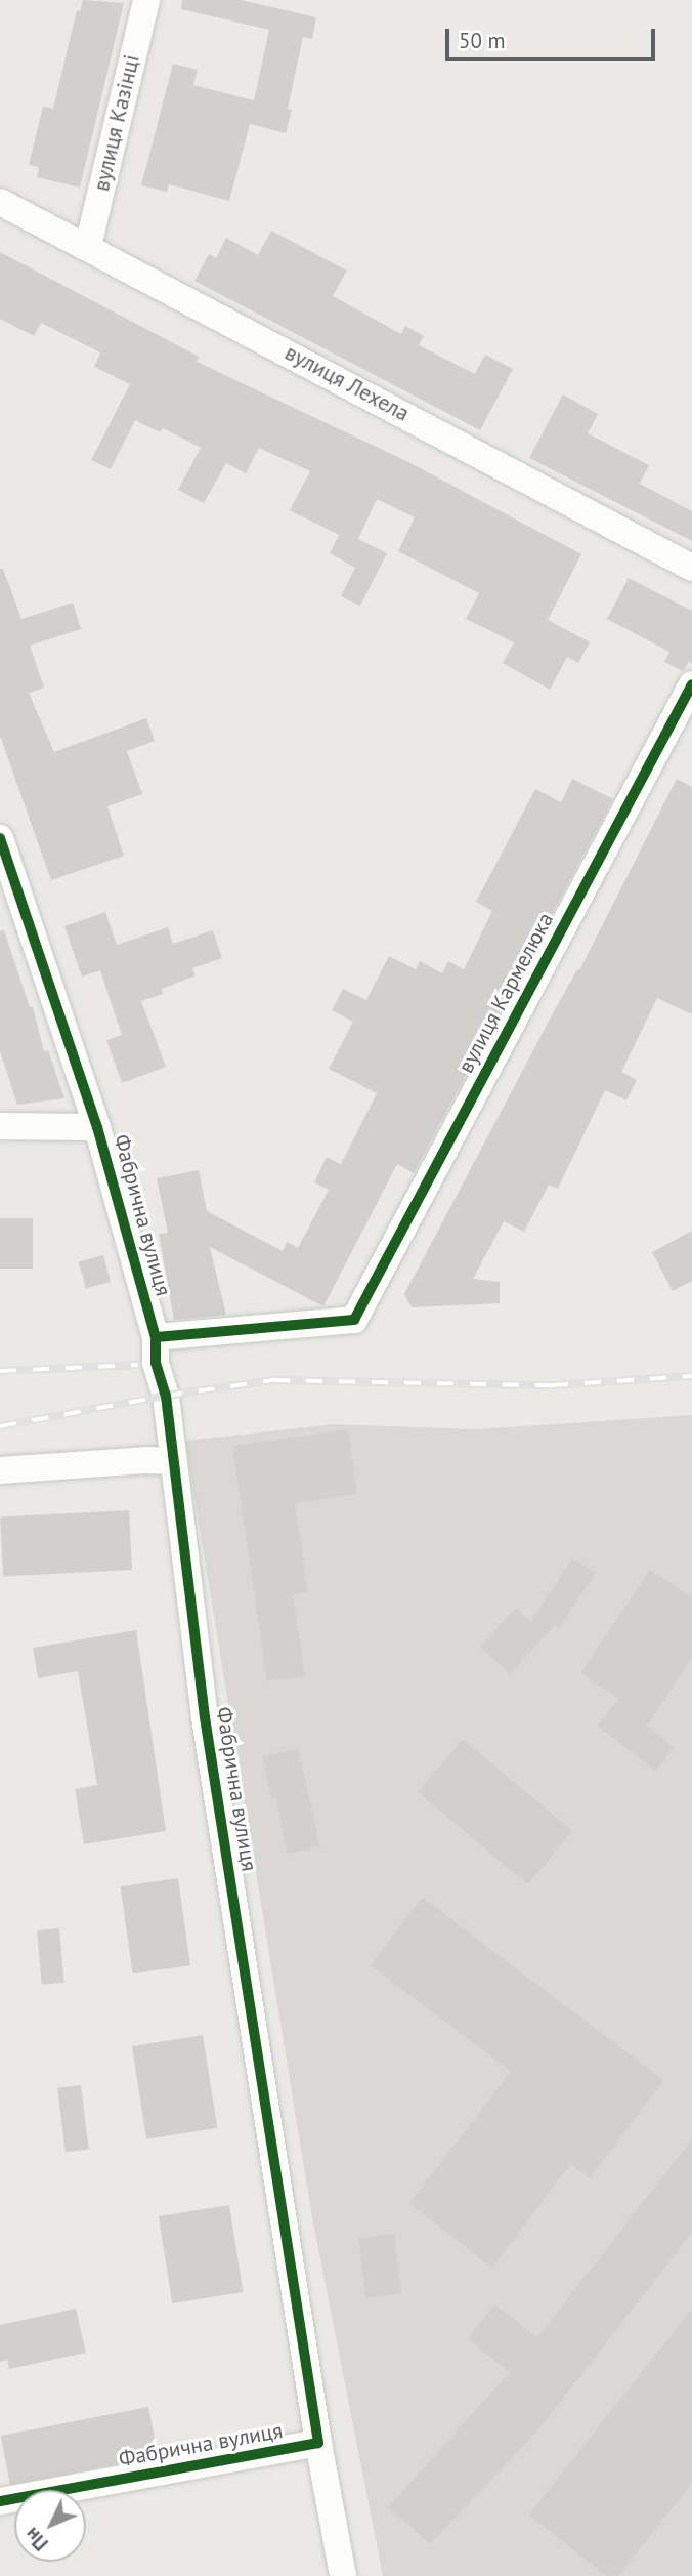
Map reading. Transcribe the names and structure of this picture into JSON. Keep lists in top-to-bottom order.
{
  "streets": {
    "street": [
      "вулиця Казінці",
      "вулиця Лехела",
      "вулиця Кармелюка",
      "Фабрична вулиця"
    ]
  },
  "crossings": [
    ["вулиця Казінці", "вулиця Лехела"],
    ["вулиця Кармелюка", "Фабрична вулиця"]
  ],
  "scale_bar": "50 m",
  "north": "bottom left"
}
